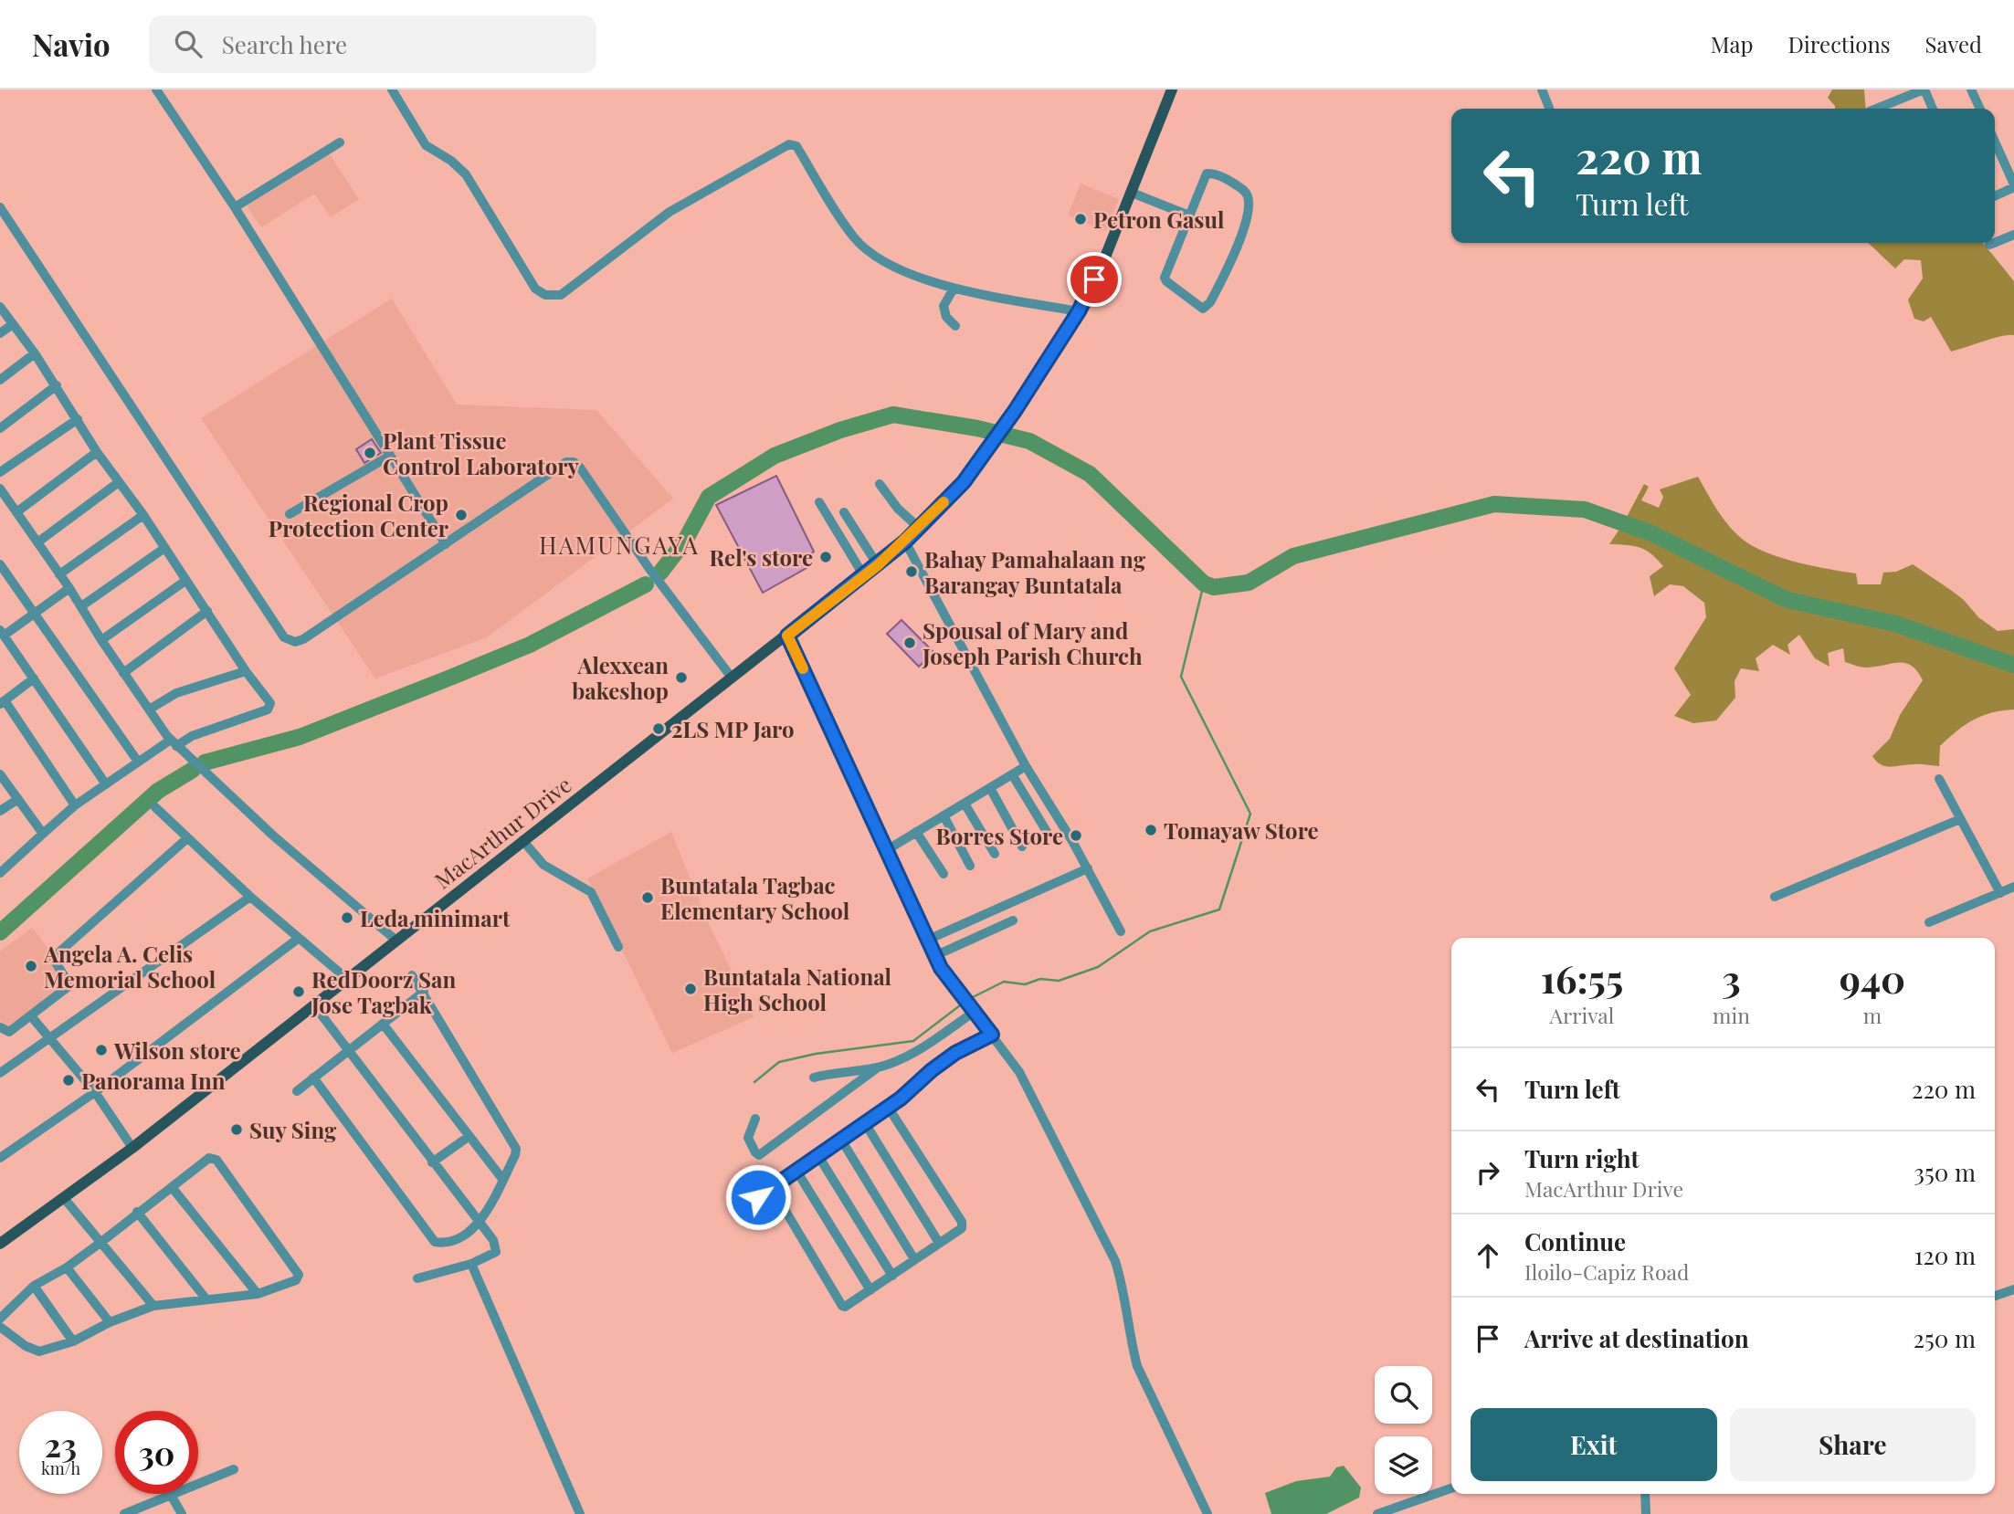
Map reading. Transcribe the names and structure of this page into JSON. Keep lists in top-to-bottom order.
{
  "streets": {
    "main road": ["MacArthur Drive"]
  },
  "districts": ["HAMUNGAYA"],
  "places": [
    "Petron Gasul",
    "Plant Tissue Control Laboratory",
    "Regional Crop Protection Center",
    "Rel's store",
    "Bahay Pamahalaan ng Barangay Buntatala",
    "Spousal of Mary and Joseph Parish Church",
    "Alexxean bakeshop",
    "2LS MP Jaro",
    "Tomayaw Store",
    "Borres Store",
    "Buntatala Tagbac Elementary School",
    "Leda minimart",
    "Angela A. Celis Memorial School",
    "Buntatala National High School",
    "RedDoorz San Jose Tagbak",
    "Wilson store",
    "Panorama Inn",
    "Suy Sing"
  ],
  "page": {
    "header": "Navio",
    "search": "Search here",
    "nav": ["Map", "Directions", "Saved"],
    "turn": ["220 m", "Turn left"],
    "eta": [
      "16:55",
      "Arrival",
      "3",
      "min",
      "940",
      "m"
    ],
    "list": [
      {
        "name": "Turn left",
        "value": "220 m"
      },
      {
        "name": "Turn right",
        "note": "MacArthur Drive",
        "value": "350 m"
      },
      {
        "name": "Continue",
        "note": "Iloilo-Capiz Road",
        "value": "120 m"
      },
      {
        "name": "Arrive at destination",
        "value": "250 m"
      }
    ],
    "buttons": ["Exit", "Share"],
    "speed": "23 km/h",
    "limit": "30"
  }
}
